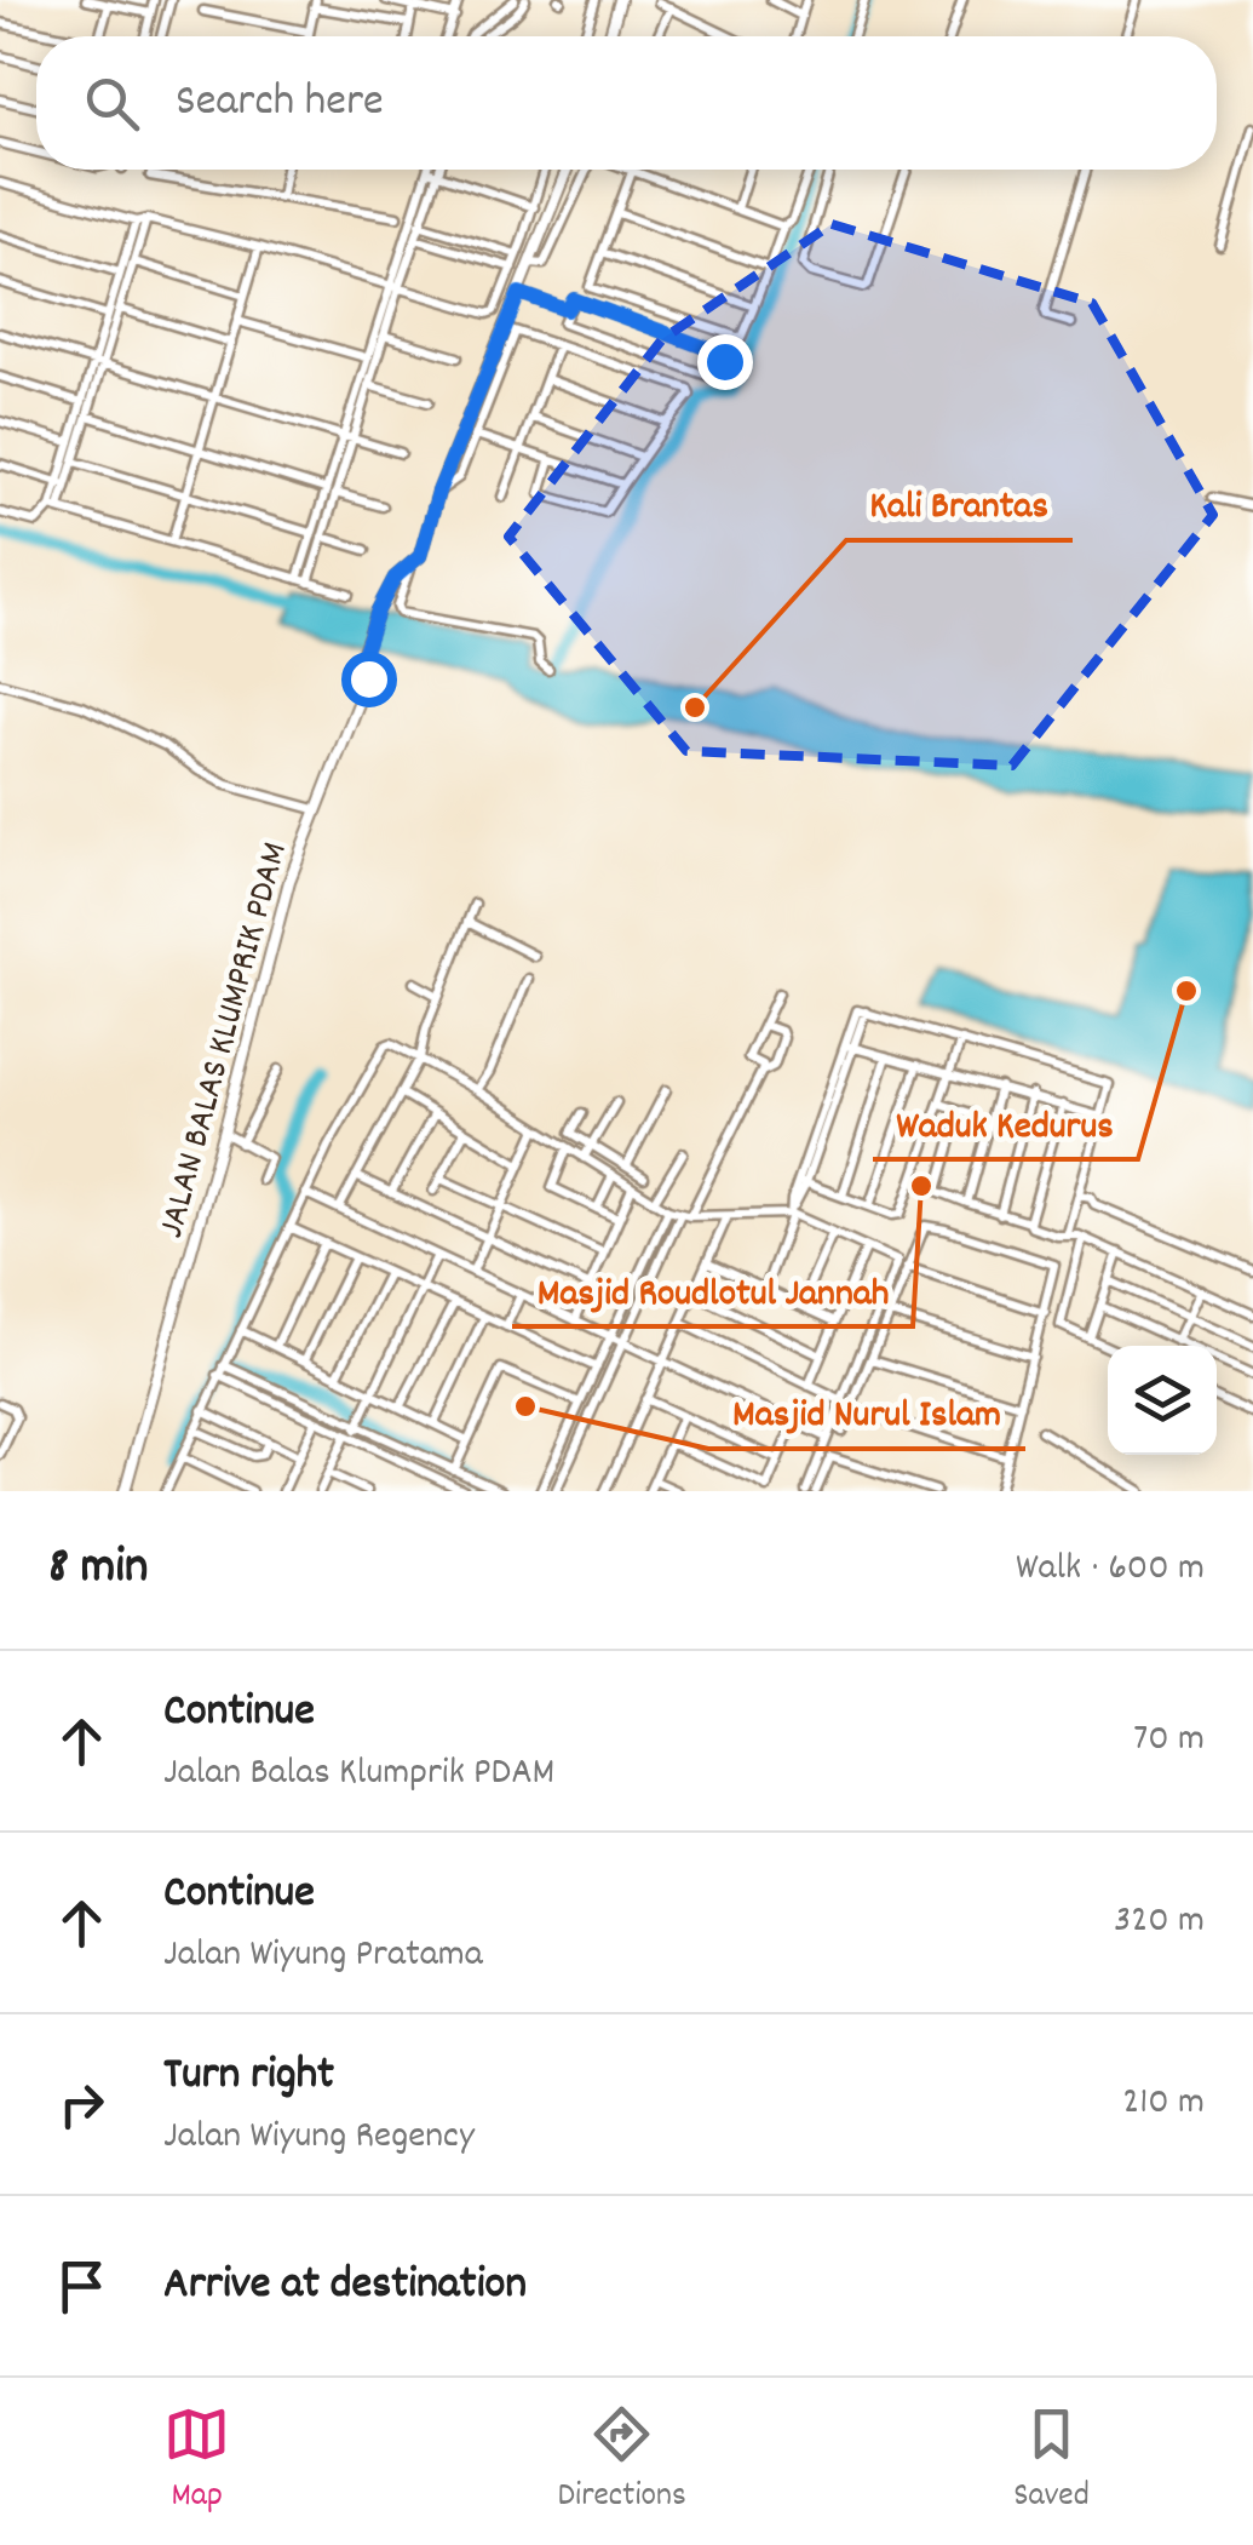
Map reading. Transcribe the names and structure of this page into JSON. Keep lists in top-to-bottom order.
{
  "streets": {
    "street": ["JALAN BALAS KLUMPRIK PDAM"]
  },
  "places": [
    "Kali Brantas",
    "Waduk Kedurus",
    "Masjid Roudlotul Jannah",
    "Masjid Nurul Islam"
  ],
  "page": {
    "search": "Search here",
    "heading": ["8 min", "Walk · 600 m"],
    "list": [
      ["Continue", "Jalan Balas Klumprik PDAM", "70 m"],
      ["Continue", "Jalan Wiyung Pratama", "320 m"],
      ["Turn right", "Jalan Wiyung Regency", "210 m"],
      "Arrive at destination"
    ],
    "nav": ["Map", "Directions", "Saved"]
  }
}
